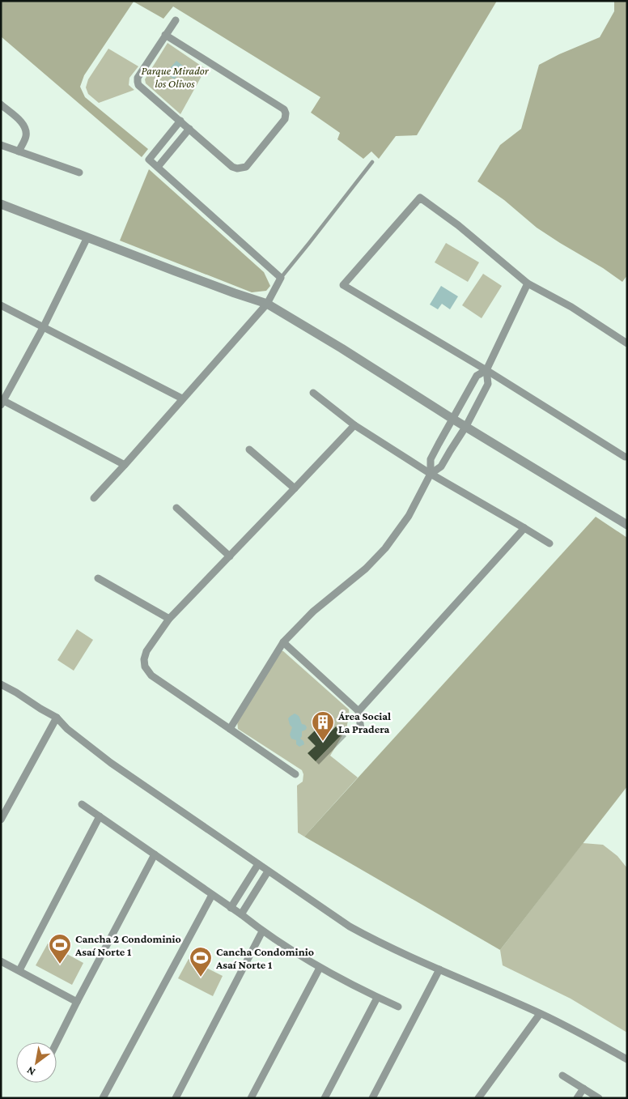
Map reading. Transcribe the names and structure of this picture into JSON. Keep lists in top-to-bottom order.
{
  "parks": ["Parque Mirador los Olivos"],
  "places": {
    "building": ["Área Social La Pradera"],
    "sports": ["Cancha 2 Condominio Asaí Norte 1", "Cancha Condominio Asaí Norte 1"]
  },
  "north": "bottom left"
}
